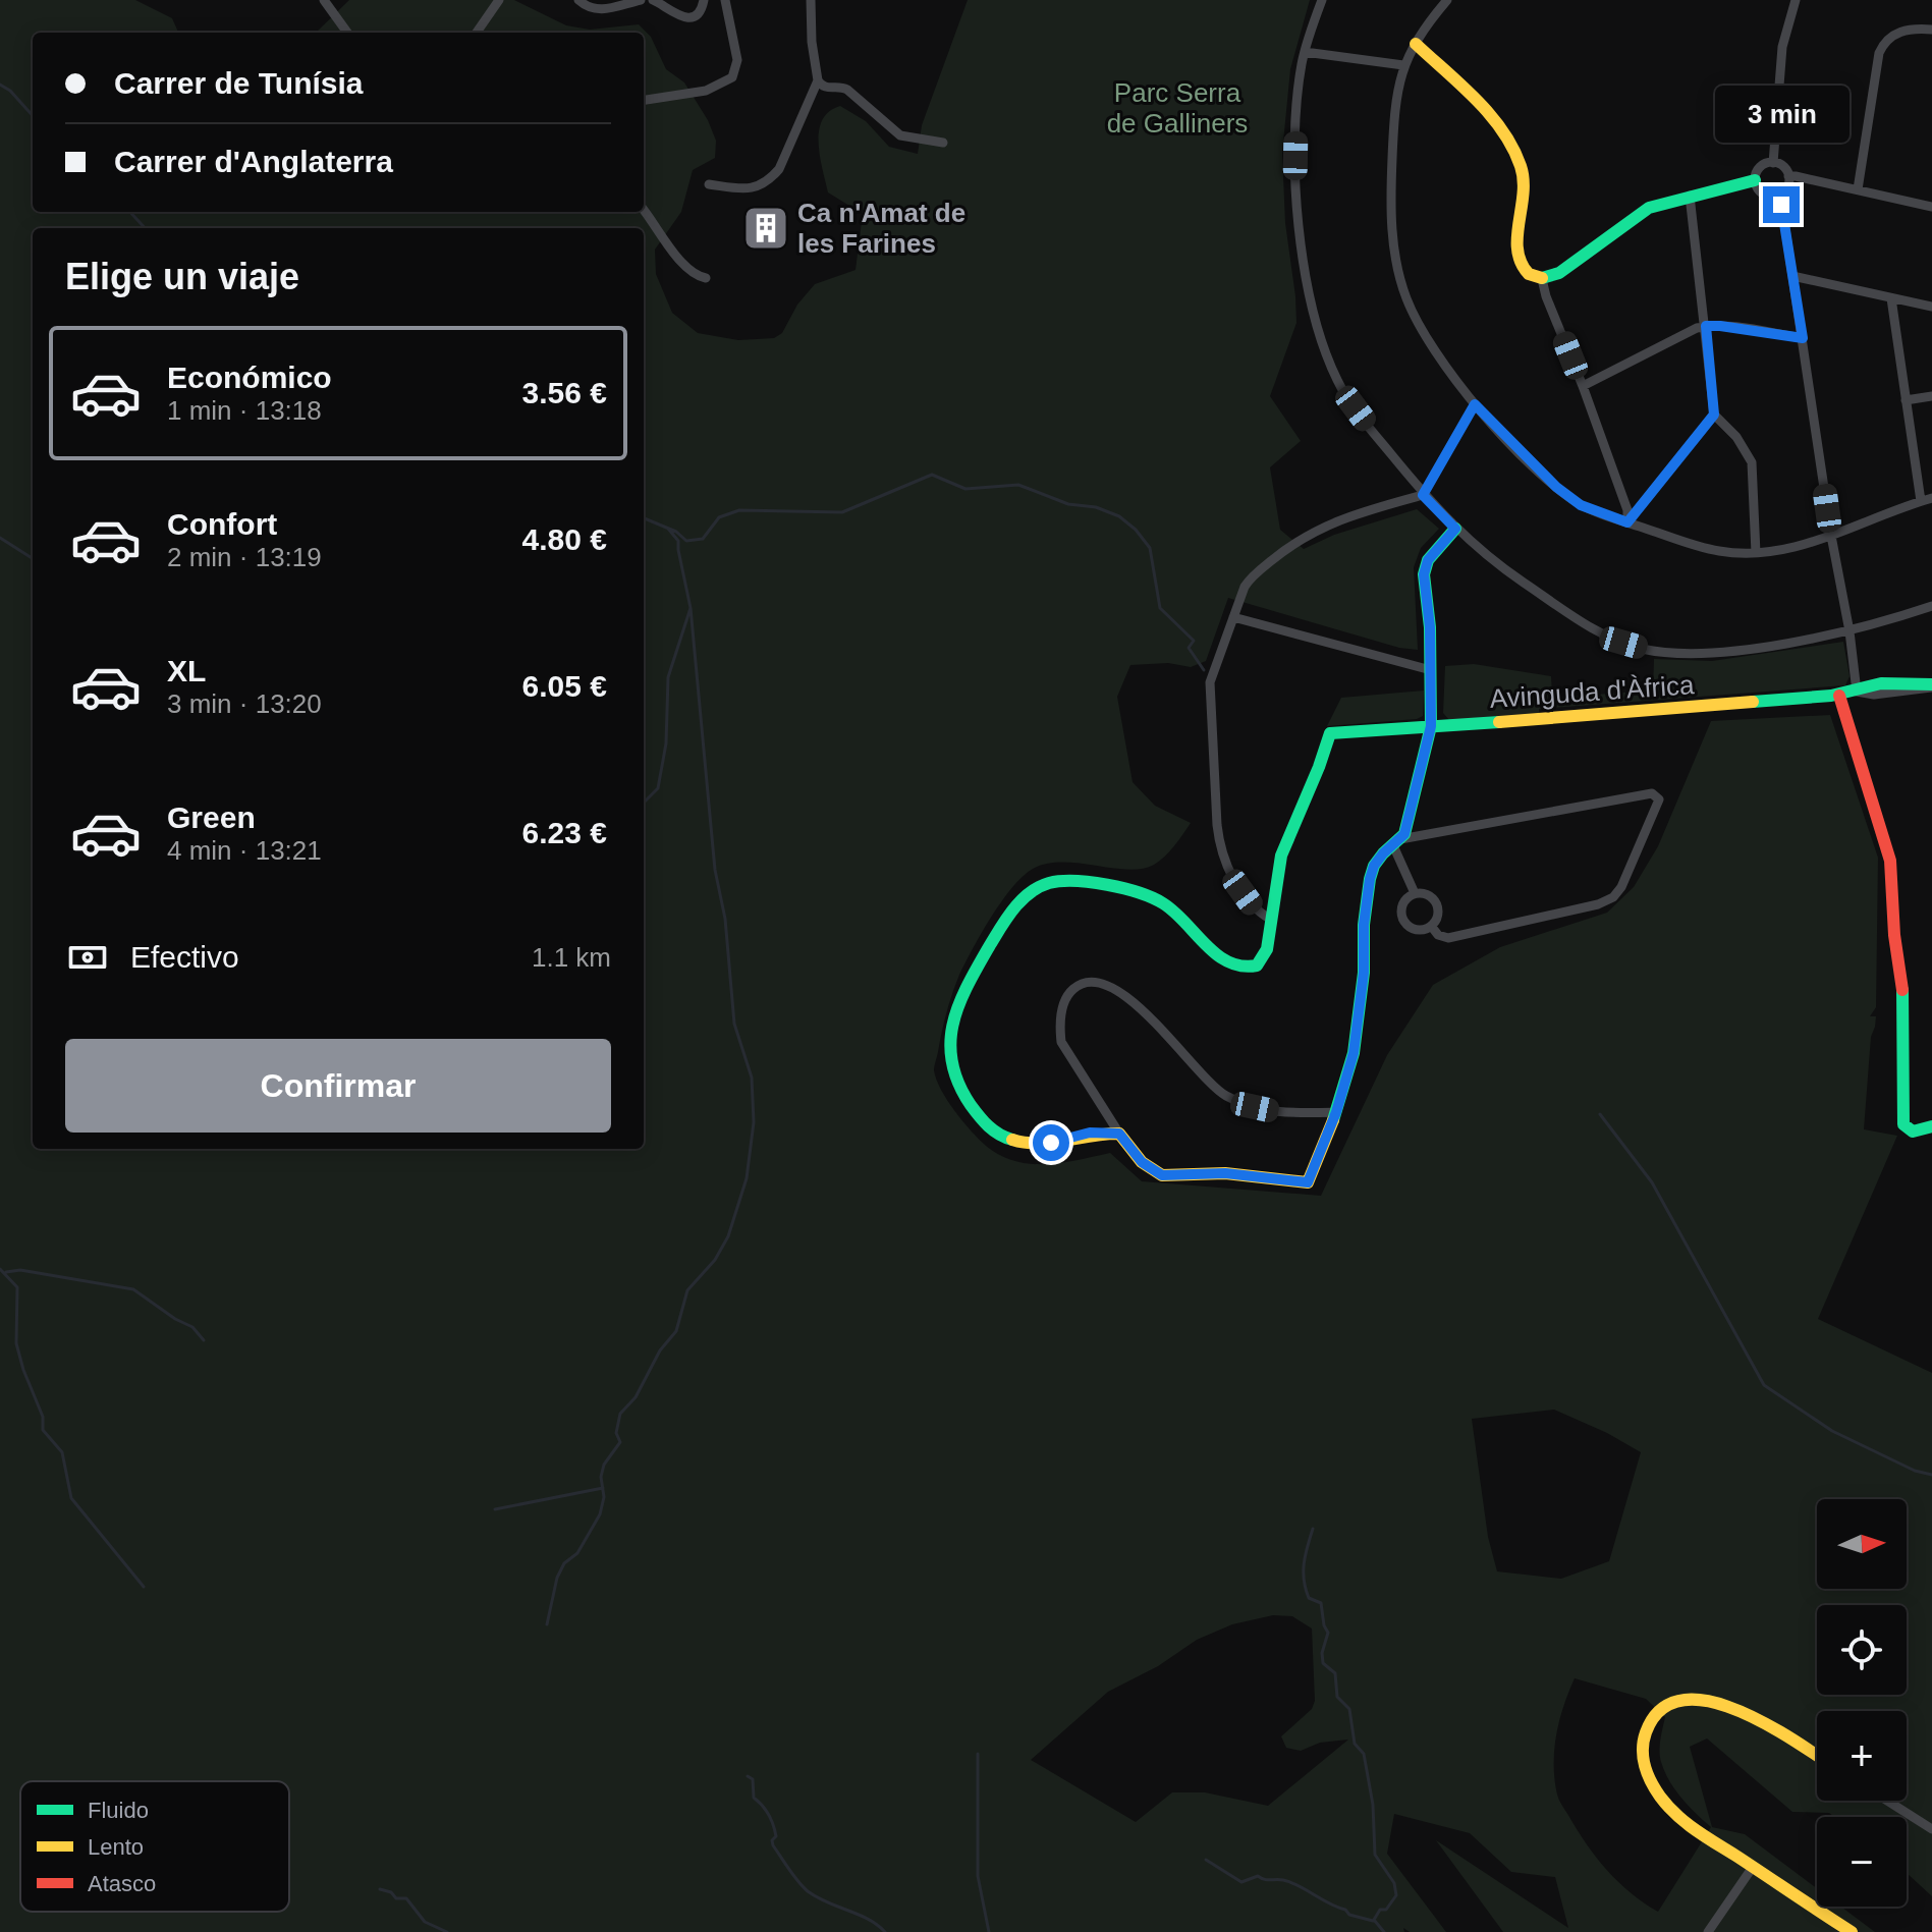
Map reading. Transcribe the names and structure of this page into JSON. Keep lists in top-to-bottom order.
{
  "streets": {
    "street": ["Avinguda d'Àfrica"]
  },
  "parks": ["Parc Serra de Galliners"],
  "places": {
    "building": ["Ca n'Amat de les Farines"]
  },
  "legend": ["Fluido", "Lento", "Atasco"],
  "north": "right",
  "page": {
    "banner": ["Carrer de Tunísia", "Carrer d'Anglaterra"],
    "bubble": "3 min",
    "heading": "Elige un viaje",
    "list": [
      {
        "name": "Económico",
        "note": "1 min · 13:18",
        "value": "3.56 €"
      },
      {
        "name": "Confort",
        "note": "2 min · 13:19",
        "value": "4.80 €"
      },
      {
        "name": "XL",
        "note": "3 min · 13:20",
        "value": "6.05 €"
      },
      {
        "name": "Green",
        "note": "4 min · 13:21",
        "value": "6.23 €"
      }
    ],
    "pay": ["Efectivo", "1.1 km"],
    "buttons": "Confirmar",
    "map_buttons": ["+", "−"]
  }
}
